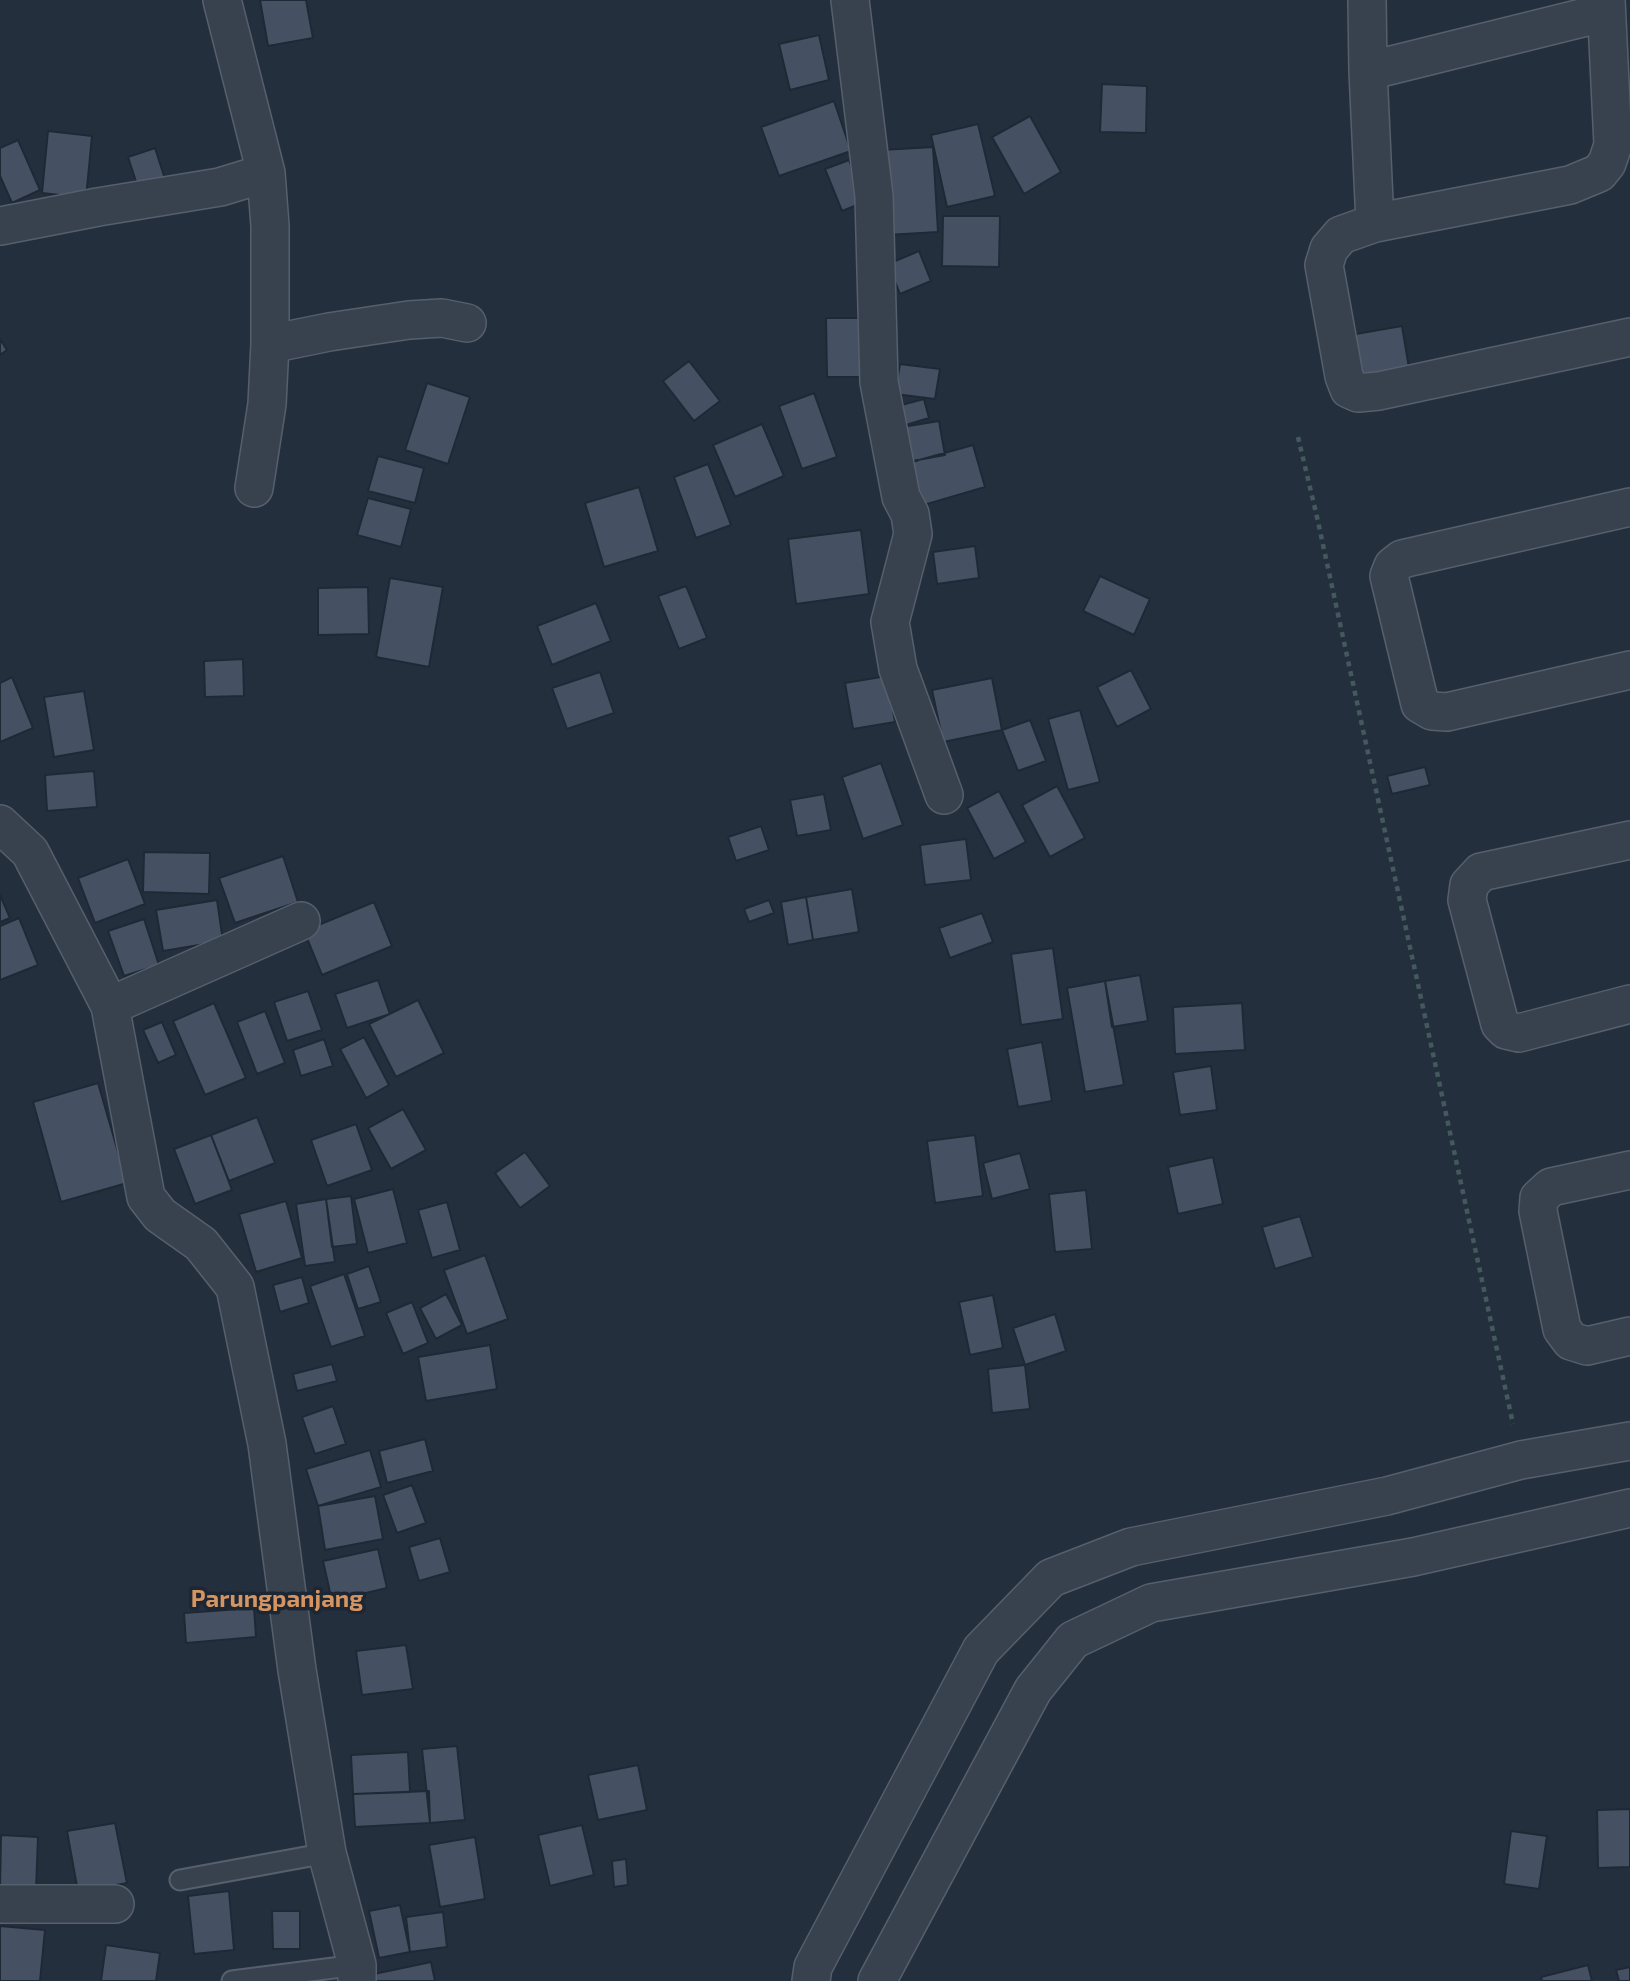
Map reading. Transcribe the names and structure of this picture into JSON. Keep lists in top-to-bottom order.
{
  "districts": ["Parungpanjang"]
}
